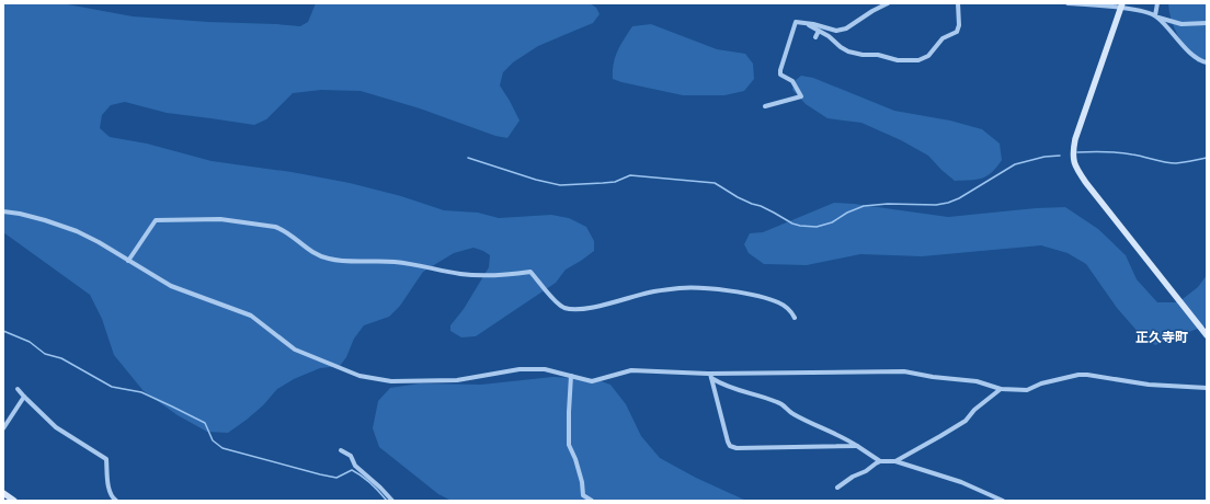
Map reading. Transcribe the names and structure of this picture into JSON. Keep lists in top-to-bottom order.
{
  "districts": ["正久寺町"]
}
